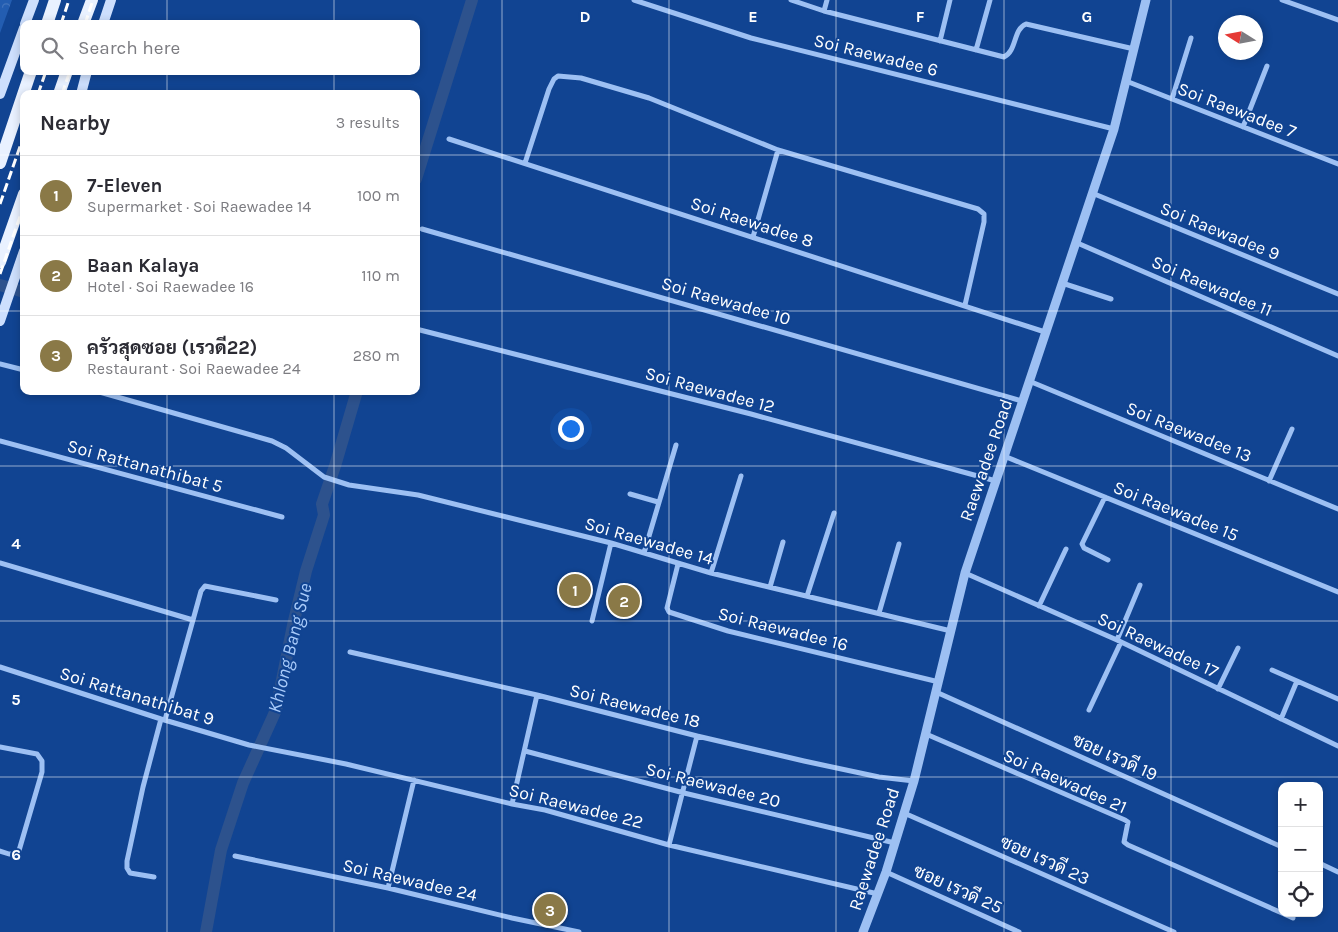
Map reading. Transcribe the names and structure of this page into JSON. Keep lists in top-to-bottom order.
{
  "streets": {
    "street": [
      "Soi Raewadee 6",
      "Soi Raewadee 7",
      "Soi Raewadee 8",
      "Soi Raewadee 9",
      "Soi Raewadee 11",
      "Soi Raewadee 10",
      "Soi Raewadee 12",
      "Soi Raewadee 13",
      "Raewadee Road",
      "Soi Rattanathibat 5",
      "Soi Raewadee 15",
      "Soi Raewadee 14",
      "Soi Raewadee 16",
      "Soi Raewadee 17",
      "Soi Rattanathibat 9",
      "Soi Raewadee 18",
      "ซอย เรวดี 19",
      "Soi Raewadee 21",
      "Soi Raewadee 20",
      "Soi Raewadee 22",
      "ซอย เรวดี 23",
      "Soi Raewadee 24",
      "ซอย เรวดี 25"
    ]
  },
  "crossings": [
    ["Soi Raewadee 6", "Raewadee Road"],
    ["Soi Raewadee 7", "Raewadee Road"],
    ["Soi Raewadee 8", "Raewadee Road"],
    ["Soi Raewadee 9", "Raewadee Road"],
    ["Soi Raewadee 11", "Raewadee Road"],
    ["Soi Raewadee 10", "Raewadee Road"],
    ["Soi Raewadee 12", "Raewadee Road"],
    ["Soi Raewadee 13", "Raewadee Road"],
    ["Raewadee Road", "Soi Raewadee 15"],
    ["Raewadee Road", "Soi Raewadee 14"],
    ["Raewadee Road", "Soi Raewadee 16"],
    ["Raewadee Road", "Soi Raewadee 17"],
    ["Raewadee Road", "Soi Raewadee 18"],
    ["Raewadee Road", "ซอย เรวดี 19"],
    ["Raewadee Road", "Soi Raewadee 21"],
    ["Raewadee Road", "Soi Raewadee 20"],
    ["Raewadee Road", "Soi Raewadee 22"],
    ["Raewadee Road", "ซอย เรวดี 23"],
    ["Raewadee Road", "ซอย เรวดี 25"],
    ["Soi Raewadee 14", "Soi Raewadee 16"],
    ["Soi Rattanathibat 9", "Soi Raewadee 22"]
  ],
  "water": ["Khlong Bang Sue"],
  "north": "left",
  "page": {
    "search": "Search here",
    "heading": ["Nearby", "3 results"],
    "list": [
      {
        "mark": "1",
        "name": "7-Eleven",
        "note": "Supermarket · Soi Raewadee 14",
        "value": "100 m"
      },
      {
        "mark": "2",
        "name": "Baan Kalaya",
        "note": "Hotel · Soi Raewadee 16",
        "value": "110 m"
      },
      {
        "mark": "3",
        "name": "ครัวสุดซอย (เรวดี22)",
        "note": "Restaurant · Soi Raewadee 24",
        "value": "280 m"
      }
    ],
    "pins": ["1", "2", "3"],
    "map_buttons": ["+", "−"]
  },
  "grid": {
    "columns": [
      "D",
      "E",
      "F",
      "G"
    ],
    "rows": ["4", "5", "6"]
  }
}
